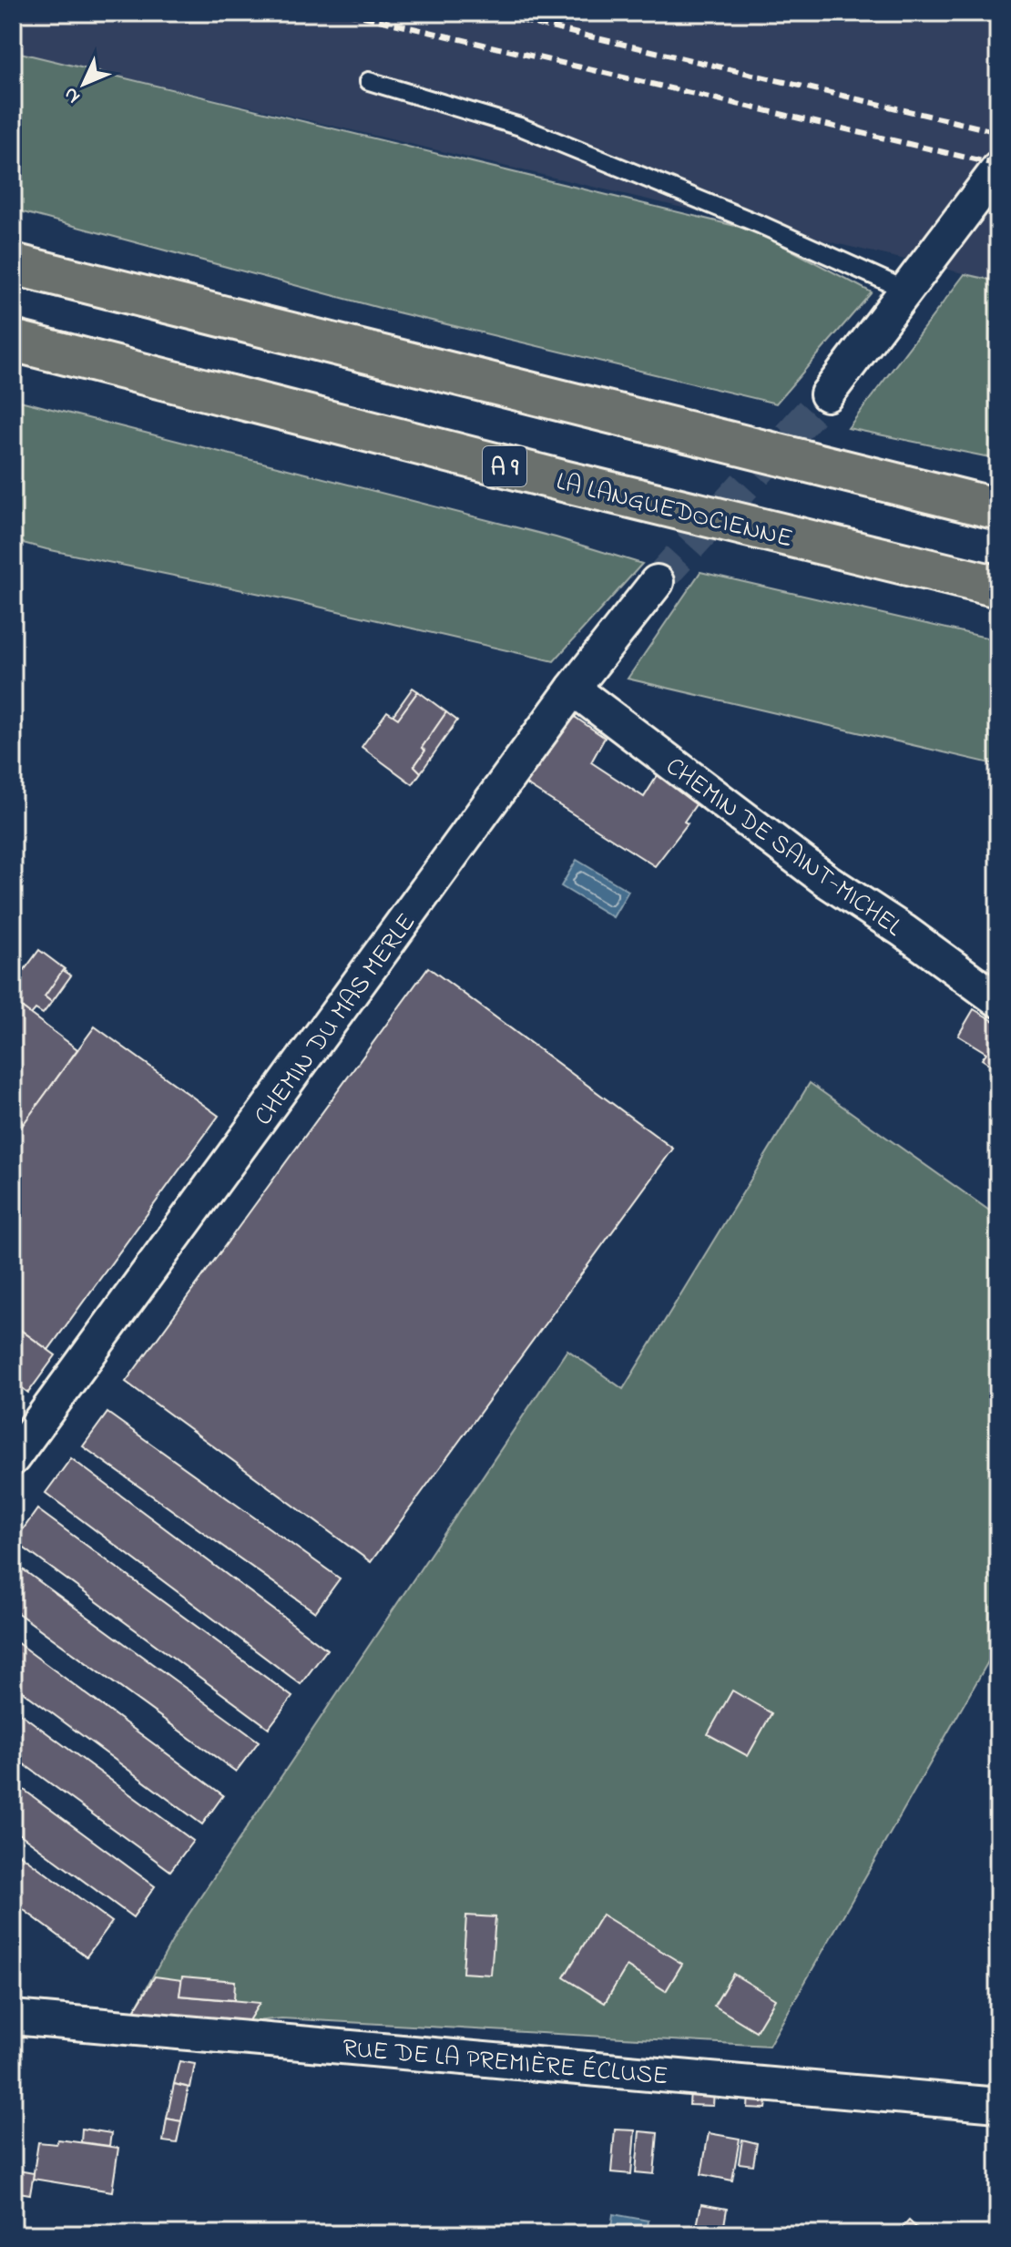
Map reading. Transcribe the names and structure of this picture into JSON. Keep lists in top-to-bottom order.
{
  "streets": {
    "highway": ["A 9", "LA LANGUEDOCIENNE"],
    "street": ["CHEMIN DE SAINT-MICHEL", "CHEMIN DU MAS MERLE", "RUE DE LA PREMIÈRE ÉCLUSE"]
  },
  "crossings": [
    ["CHEMIN DE SAINT-MICHEL", "CHEMIN DU MAS MERLE"]
  ],
  "north": "bottom left"
}
